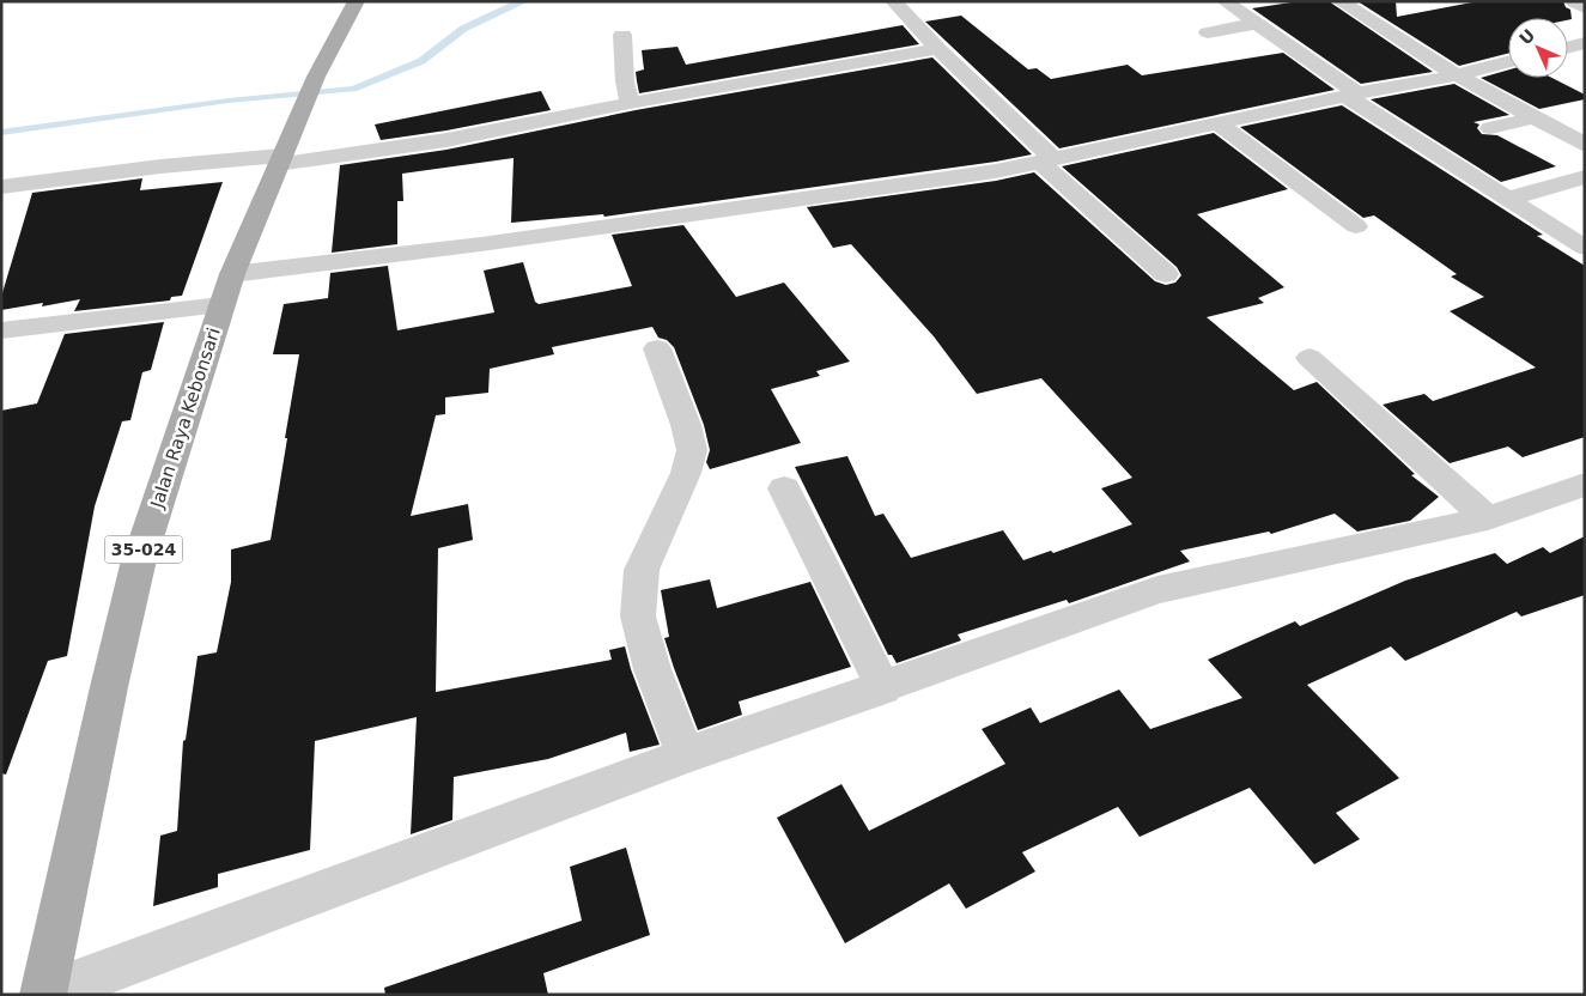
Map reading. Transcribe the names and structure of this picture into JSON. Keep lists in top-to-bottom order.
{
  "streets": {
    "main road": ["Jalan Raya Kebonsari", "35-024"]
  },
  "north": "top left"
}
